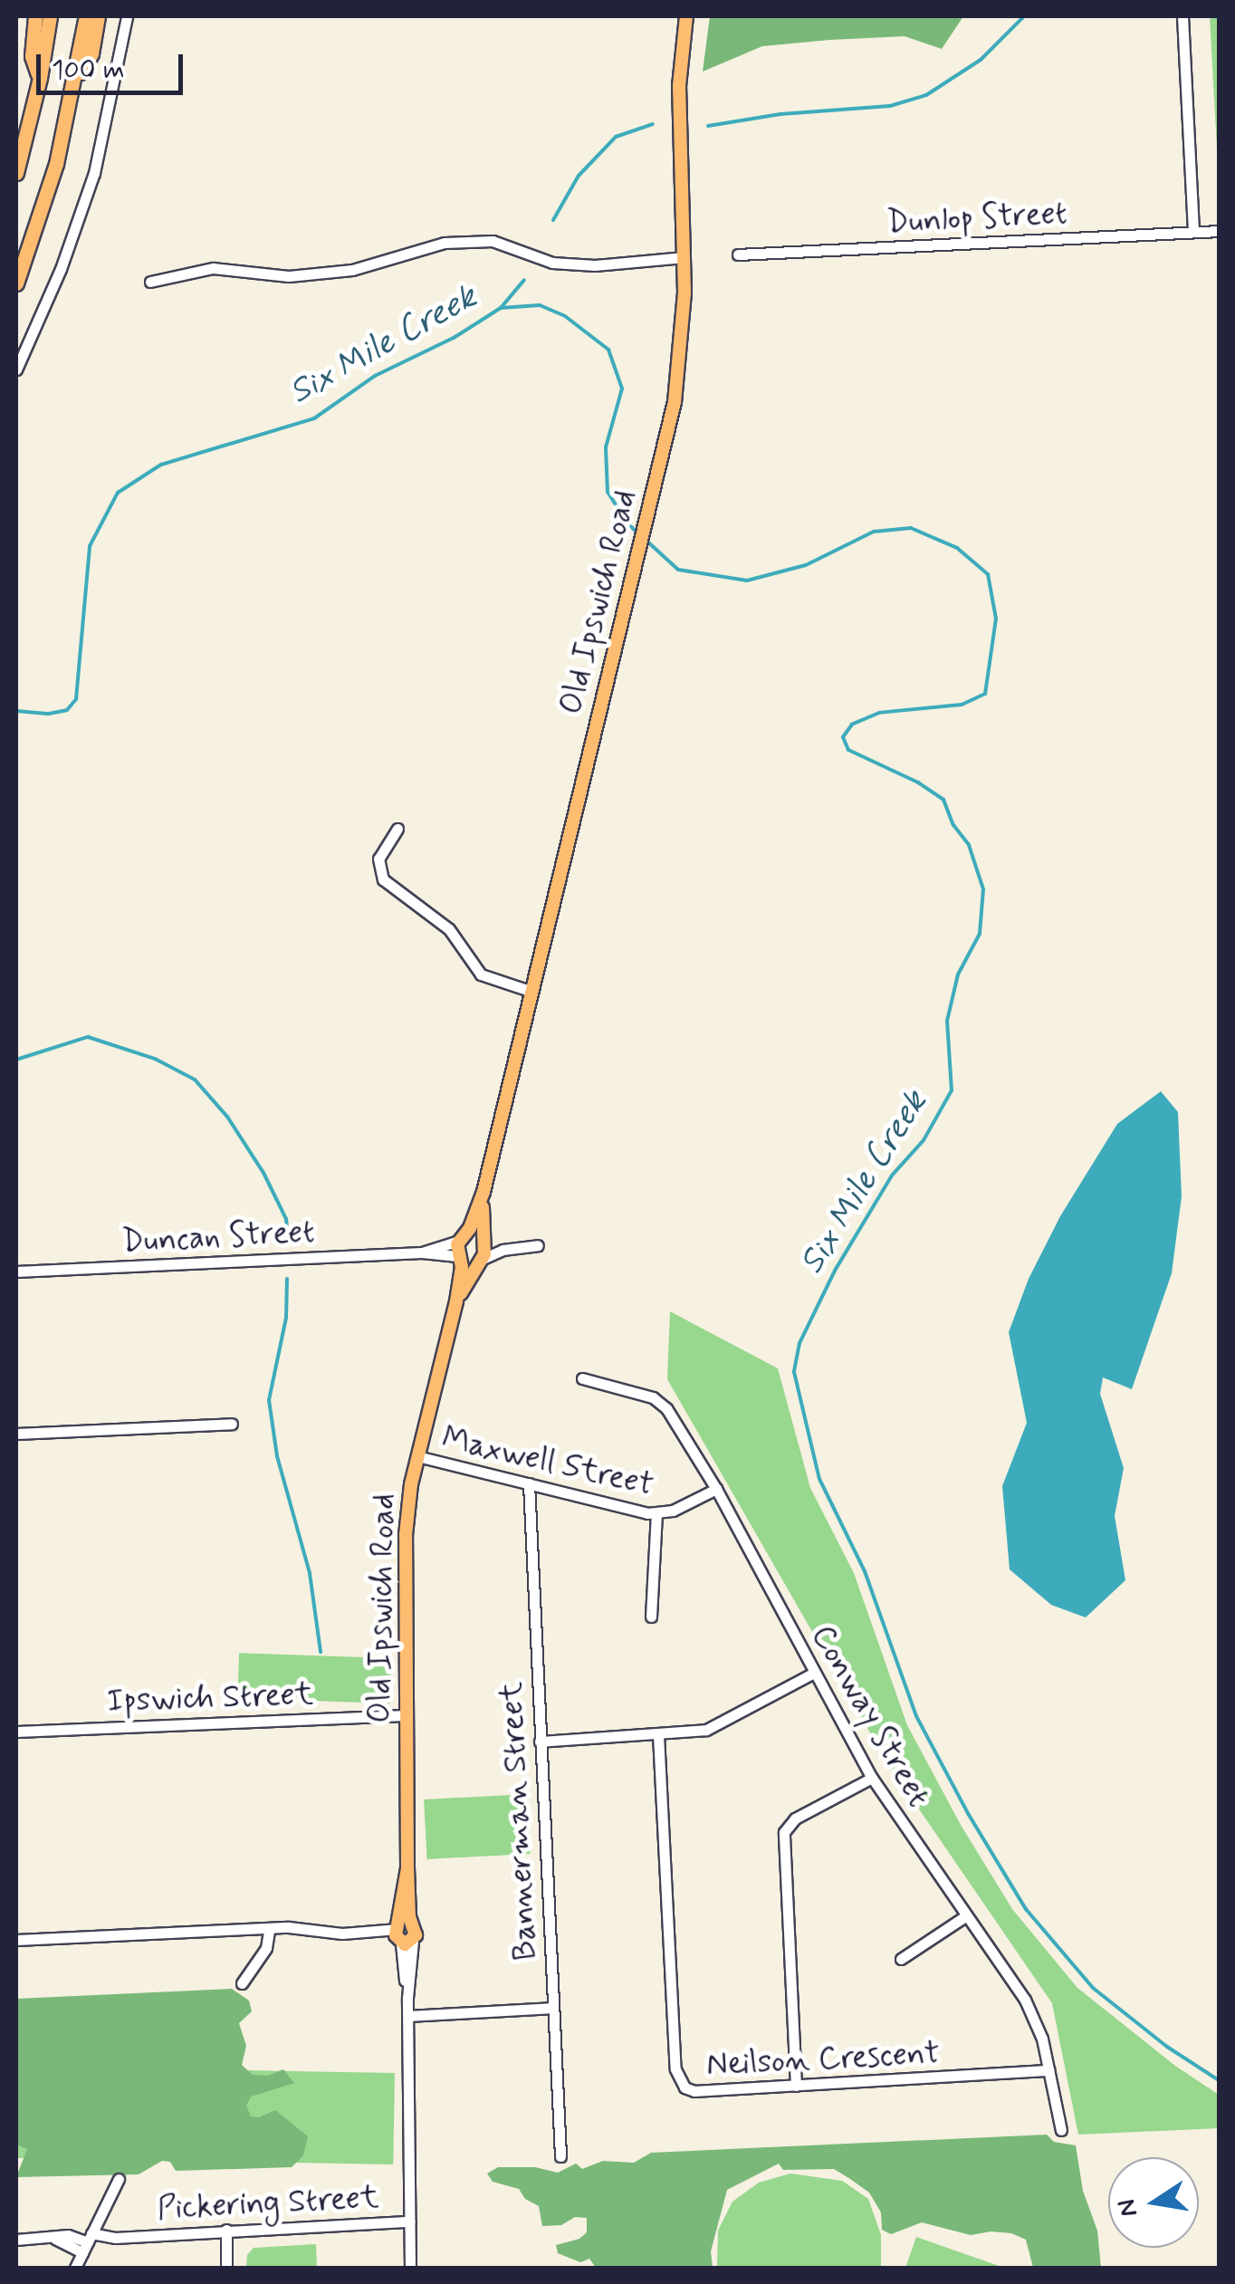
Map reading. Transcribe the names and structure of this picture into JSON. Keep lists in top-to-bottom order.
{
  "streets": {
    "main road": ["Old Ipswich Road"],
    "street": [
      "Dunlop Street",
      "Duncan Street",
      "Maxwell Street",
      "Ipswich Street",
      "Conway Street",
      "Bannerman Street",
      "Neilson Crescent",
      "Pickering Street"
    ]
  },
  "crossings": [
    ["Old Ipswich Road", "Duncan Street"],
    ["Old Ipswich Road", "Maxwell Street"],
    ["Old Ipswich Road", "Ipswich Street"],
    ["Old Ipswich Road", "Pickering Street"],
    ["Maxwell Street", "Conway Street"],
    ["Maxwell Street", "Bannerman Street"],
    ["Conway Street", "Neilson Crescent"]
  ],
  "water": ["Six Mile Creek"],
  "scale_bar": "100 m",
  "north": "left"
}
